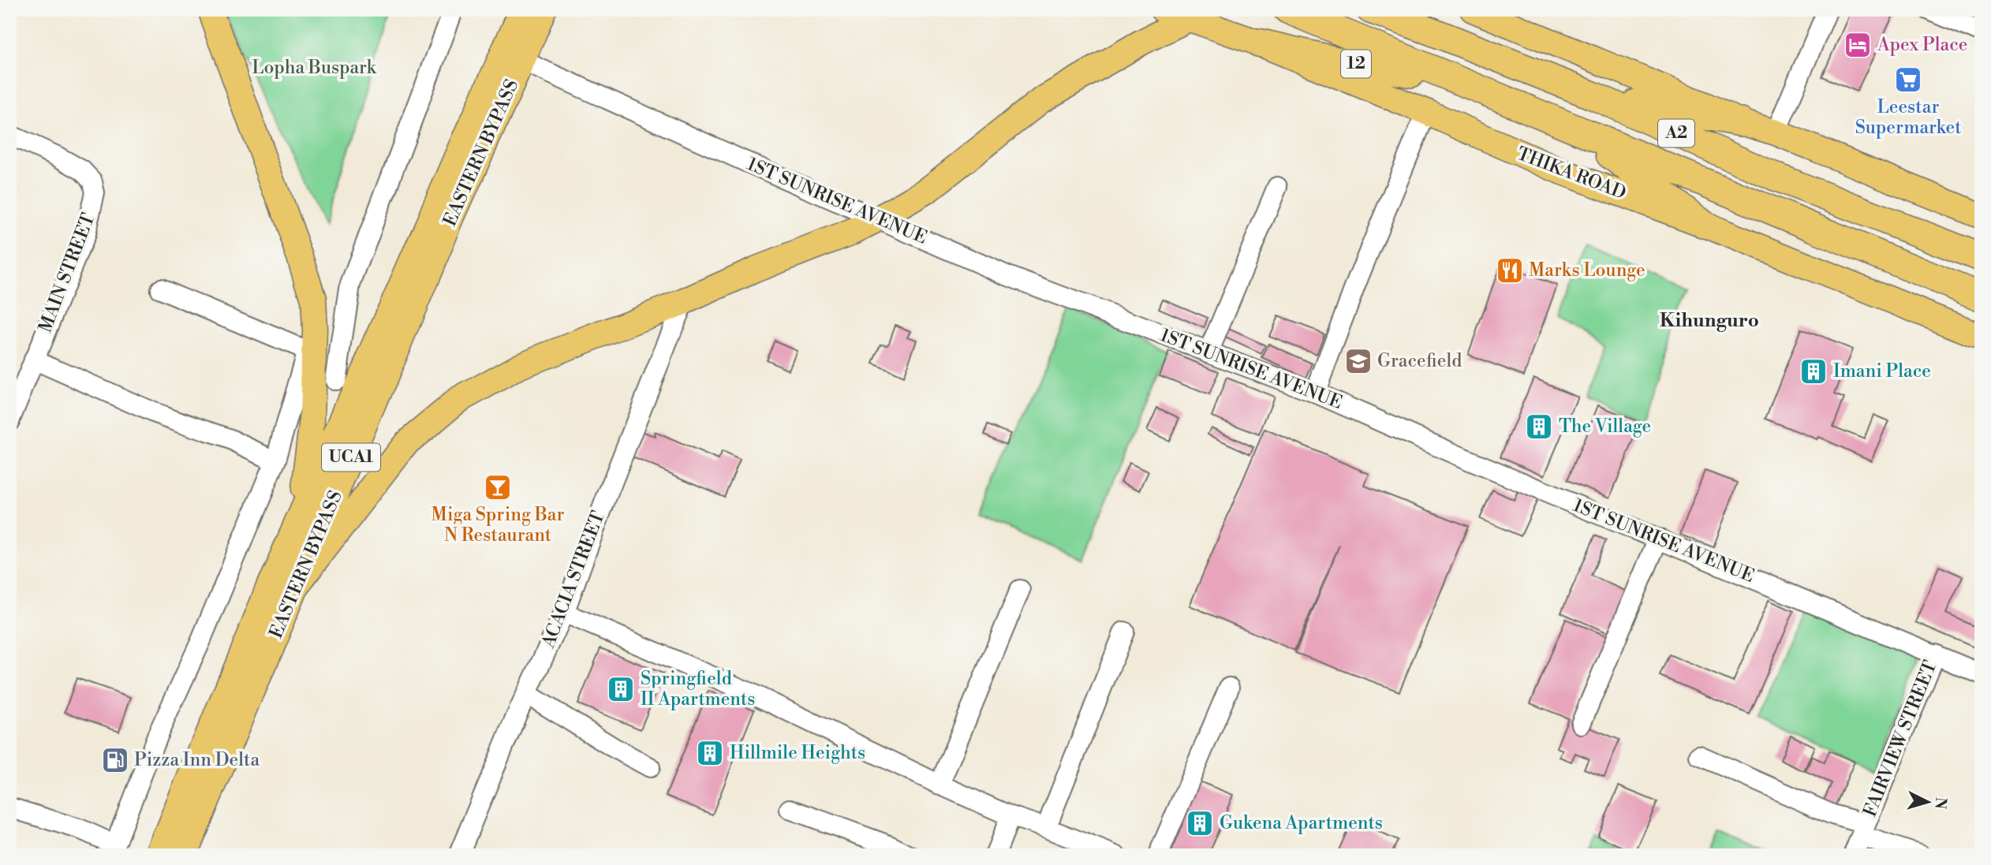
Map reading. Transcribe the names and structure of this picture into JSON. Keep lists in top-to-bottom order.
{
  "streets": {
    "highway": ["12", "A2"],
    "main road": ["EASTERN BYPASS", "THIKA ROAD", "UCA1"],
    "street": [
      "1ST SUNRISE AVENUE",
      "MAIN STREET",
      "ACACIA STREET",
      "FAIRVIEW STREET"
    ]
  },
  "crossings": [
    ["12", "A2"],
    ["12", "THIKA ROAD"],
    ["EASTERN BYPASS", "1ST SUNRISE AVENUE"],
    ["EASTERN BYPASS", "UCA1"],
    ["1ST SUNRISE AVENUE", "UCA1"],
    ["1ST SUNRISE AVENUE", "FAIRVIEW STREET"]
  ],
  "districts": ["Kihunguro"],
  "parks": ["Lopha Buspark"],
  "places": {
    "hotel": ["Apex Place"],
    "supermarket": ["Leestar Supermarket"],
    "restaurant": ["Marks Lounge"],
    "school or university": ["Gracefield"],
    "building": [
      "Imani Place",
      "The Village",
      "Springfield II Apartments",
      "Hillmile Heights",
      "Gukena Apartments"
    ],
    "bar": ["Miga Spring Bar N Restaurant"],
    "fuel station": ["Pizza Inn Delta"]
  },
  "north": "right"
}
